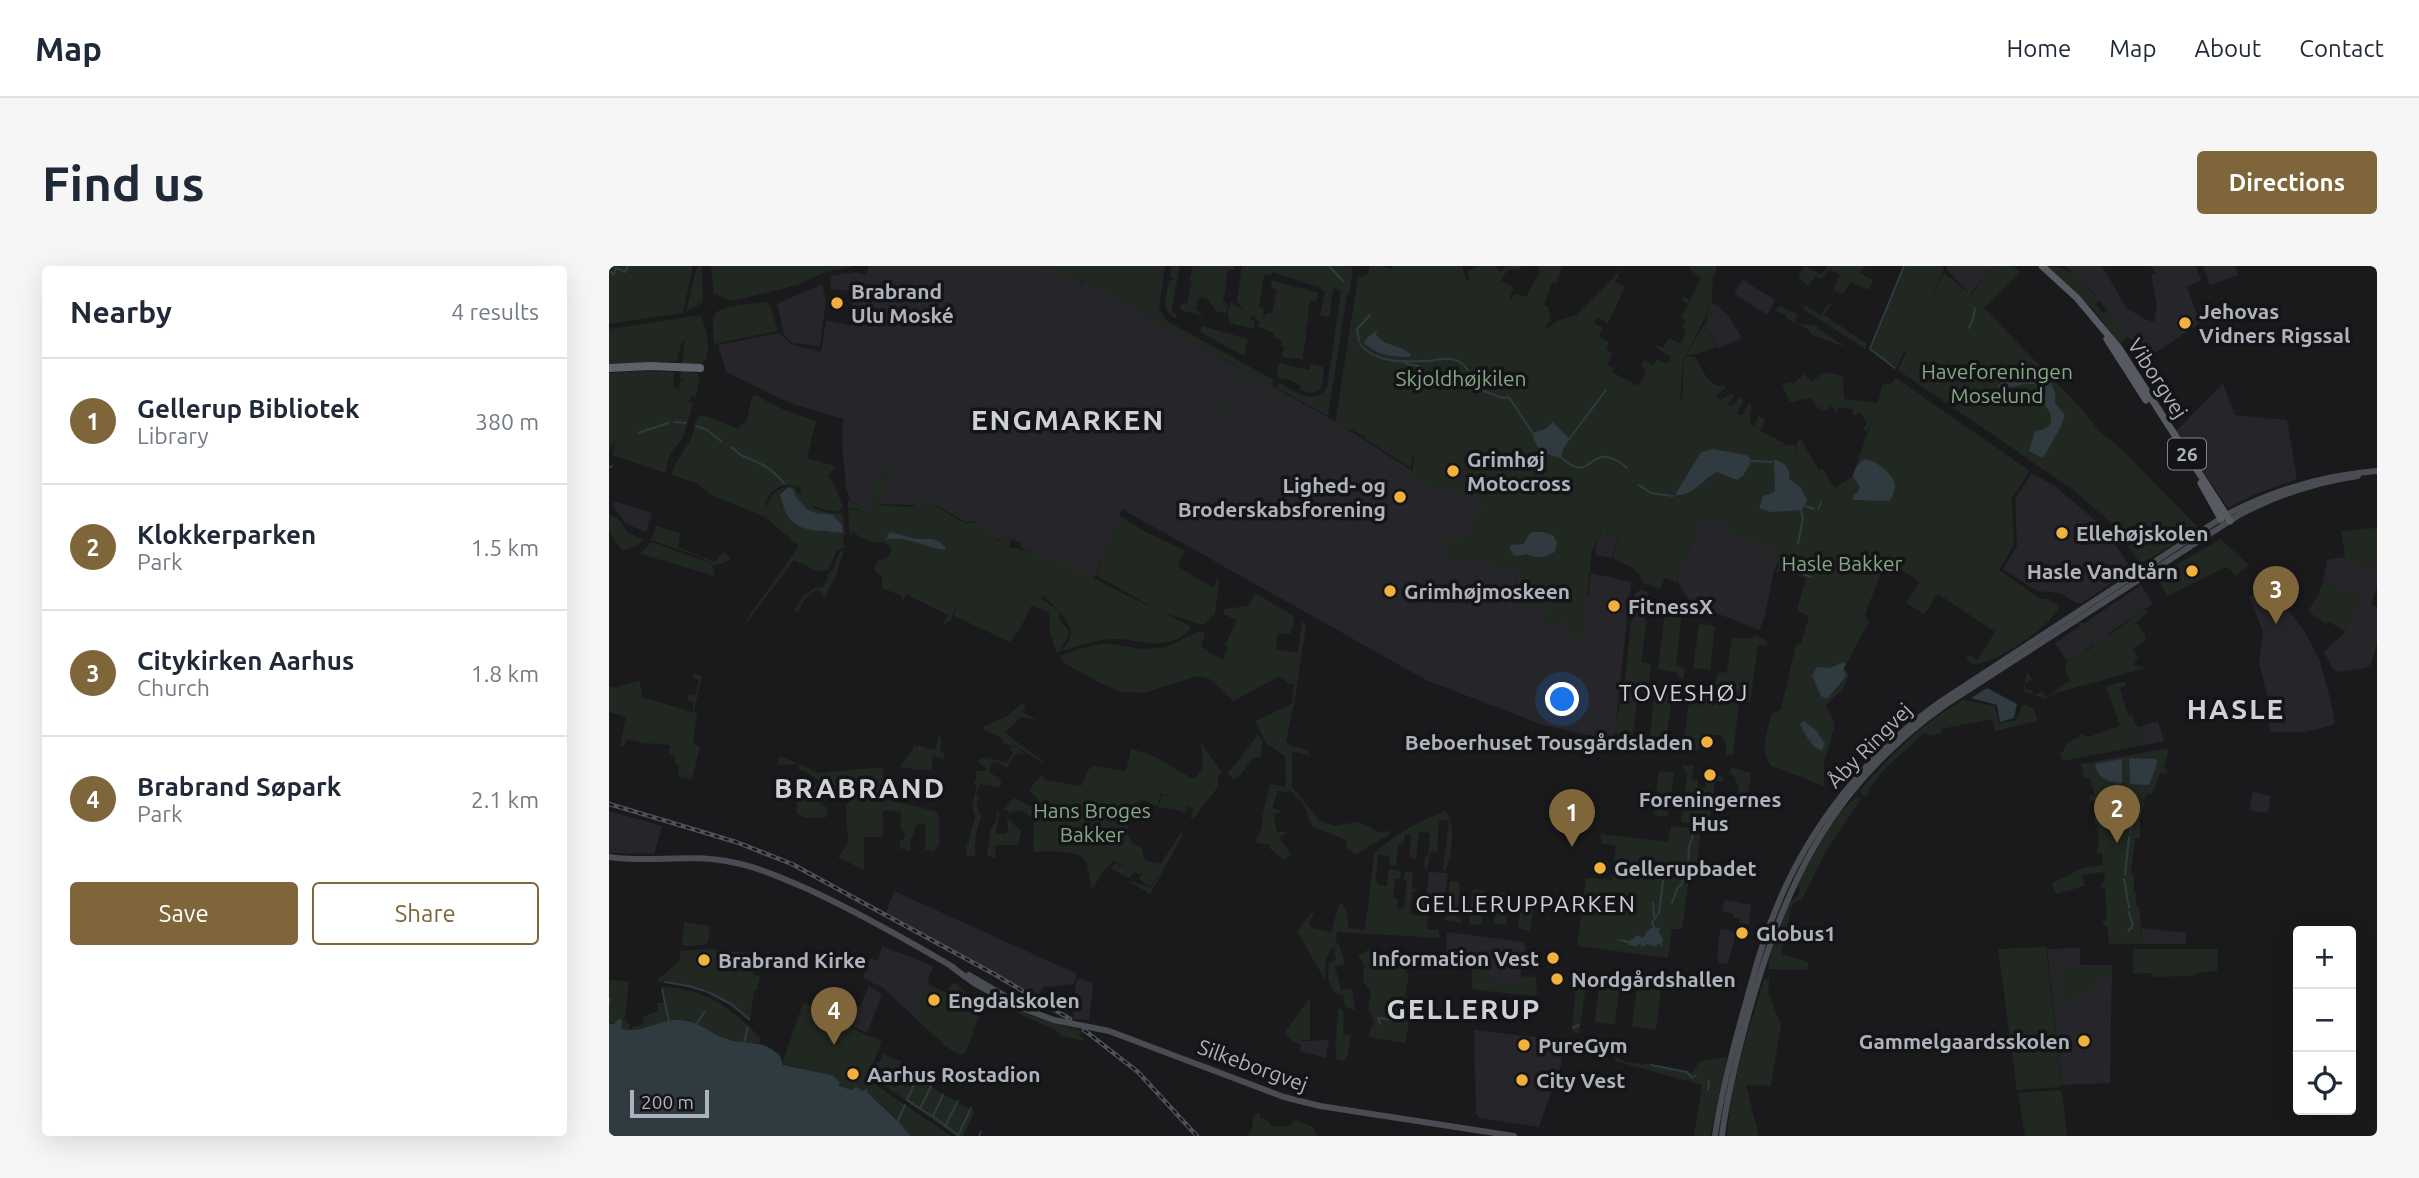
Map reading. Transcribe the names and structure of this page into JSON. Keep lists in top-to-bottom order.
{
  "streets": {
    "main road": [
      "Viborgvej",
      "26",
      "Åby Ringvej",
      "Silkeborgvej"
    ]
  },
  "crossings": [
    ["Viborgvej", "Åby Ringvej"]
  ],
  "districts": [
    "ENGMARKEN",
    "TOVESHØJ",
    "HASLE",
    "BRABRAND",
    "GELLERUPPARKEN",
    "GELLERUP"
  ],
  "parks": [
    "Haveforeningen Moselund",
    "Skjoldhøjkilen",
    "Hasle Bakker",
    "Hans Broges Bakker"
  ],
  "places": [
    "Brabrand Ulu Moské",
    "Jehovas Vidners Rigssal",
    "Grimhøj Motocross",
    "Lighed- og Broderskabsforening",
    "Ellehøjskolen",
    "Hasle Vandtårn",
    "Grimhøjmoskeen",
    "FitnessX",
    "Beboerhuset Tousgårdsladen",
    "Foreningernes Hus",
    "Gellerupbadet",
    "Globus1",
    "Information Vest",
    "Brabrand Kirke",
    "Nordgårdshallen",
    "Engdalskolen",
    "Gammelgaardsskolen",
    "PureGym",
    "Aarhus Rostadion",
    "City Vest"
  ],
  "scale_bar": "200 m",
  "page": {
    "header": "Map",
    "nav": [
      "Home",
      "Map",
      "About",
      "Contact"
    ],
    "buttons": [
      "Directions",
      ["Save", "Share"]
    ],
    "title": "Find us",
    "heading": ["Nearby", "4 results"],
    "list": [
      {
        "mark": "1",
        "name": "Gellerup Bibliotek",
        "note": "Library",
        "value": "380 m"
      },
      {
        "mark": "2",
        "name": "Klokkerparken",
        "note": "Park",
        "value": "1.5 km"
      },
      {
        "mark": "3",
        "name": "Citykirken Aarhus",
        "note": "Church",
        "value": "1.8 km"
      },
      {
        "mark": "4",
        "name": "Brabrand Søpark",
        "note": "Park",
        "value": "2.1 km"
      }
    ],
    "pins": [
      "3",
      "2",
      "1",
      "4"
    ],
    "map_buttons": ["+", "−"],
    "scale": "200 m"
  }
}
